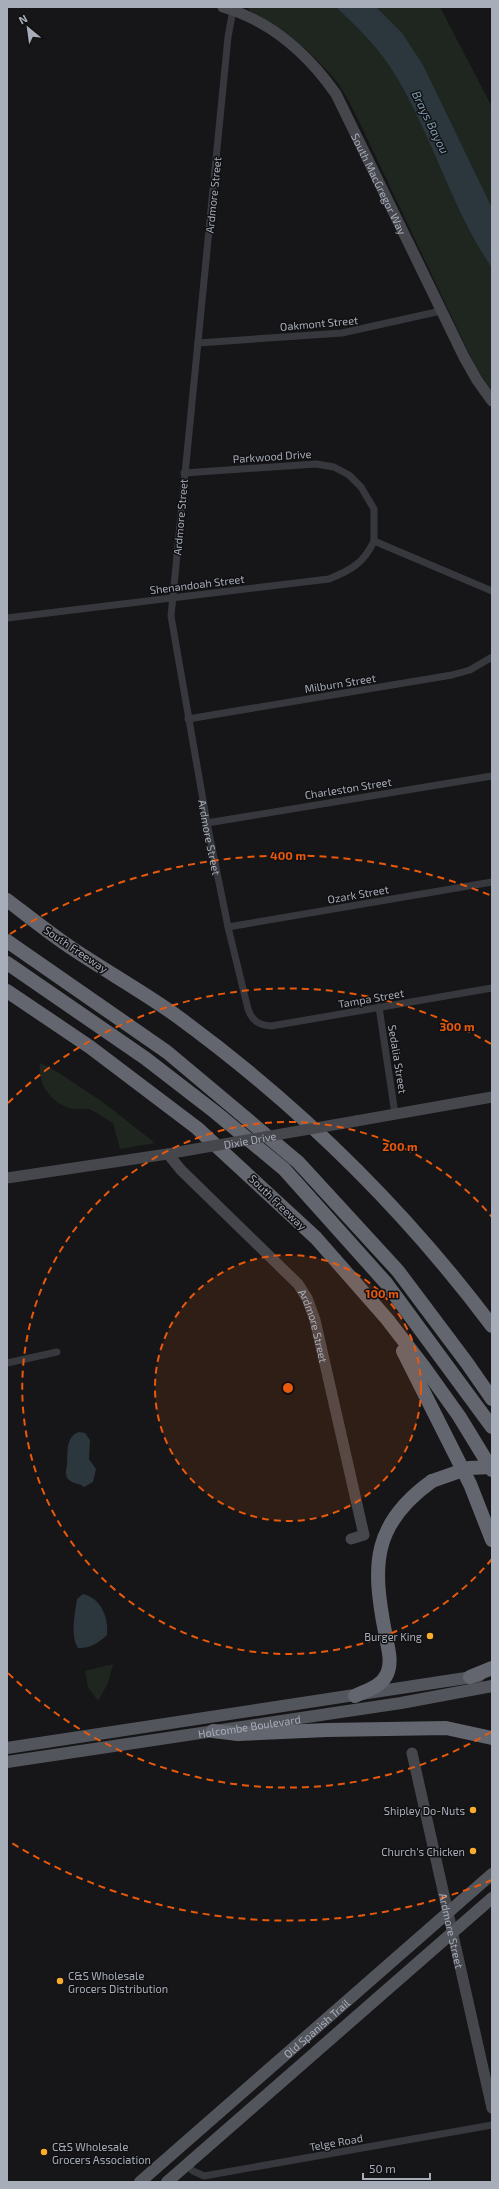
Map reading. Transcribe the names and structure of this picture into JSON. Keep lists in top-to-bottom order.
{
  "streets": {
    "highway": ["South Freeway"],
    "main road": ["Holcombe Boulevard", "Old Spanish Trail"],
    "street": [
      "South MacGregor Way",
      "Ardmore Street",
      "Oakmont Street",
      "Parkwood Drive",
      "Shenandoah Street",
      "Milburn Street",
      "Charleston Street",
      "Ozark Street",
      "Tampa Street",
      "Sedalia Street",
      "Dixie Drive",
      "Telge Road"
    ]
  },
  "crossings": [
    ["South MacGregor Way", "Ardmore Street"],
    ["South MacGregor Way", "Oakmont Street"],
    ["Ardmore Street", "Oakmont Street"],
    ["Ardmore Street", "Parkwood Drive"],
    ["Ardmore Street", "Shenandoah Street"],
    ["Ardmore Street", "Milburn Street"],
    ["Ardmore Street", "Charleston Street"],
    ["Ardmore Street", "Ozark Street"],
    ["Ardmore Street", "Tampa Street"],
    ["Ardmore Street", "Dixie Drive"],
    ["Ardmore Street", "Old Spanish Trail"],
    ["Parkwood Drive", "Shenandoah Street"],
    ["Tampa Street", "Sedalia Street"],
    ["Sedalia Street", "Dixie Drive"],
    ["Old Spanish Trail", "Telge Road"]
  ],
  "water": ["Brays Bayou"],
  "places": [
    "Burger King",
    "Shipley Do-Nuts",
    "Church's Chicken",
    "C&S Wholesale Grocers Distribution",
    "C&S Wholesale Grocers Association"
  ],
  "scale_bar": "50 m",
  "north": "top left",
  "rings": [
    "400 m",
    "300 m",
    "200 m",
    "100 m"
  ]
}
